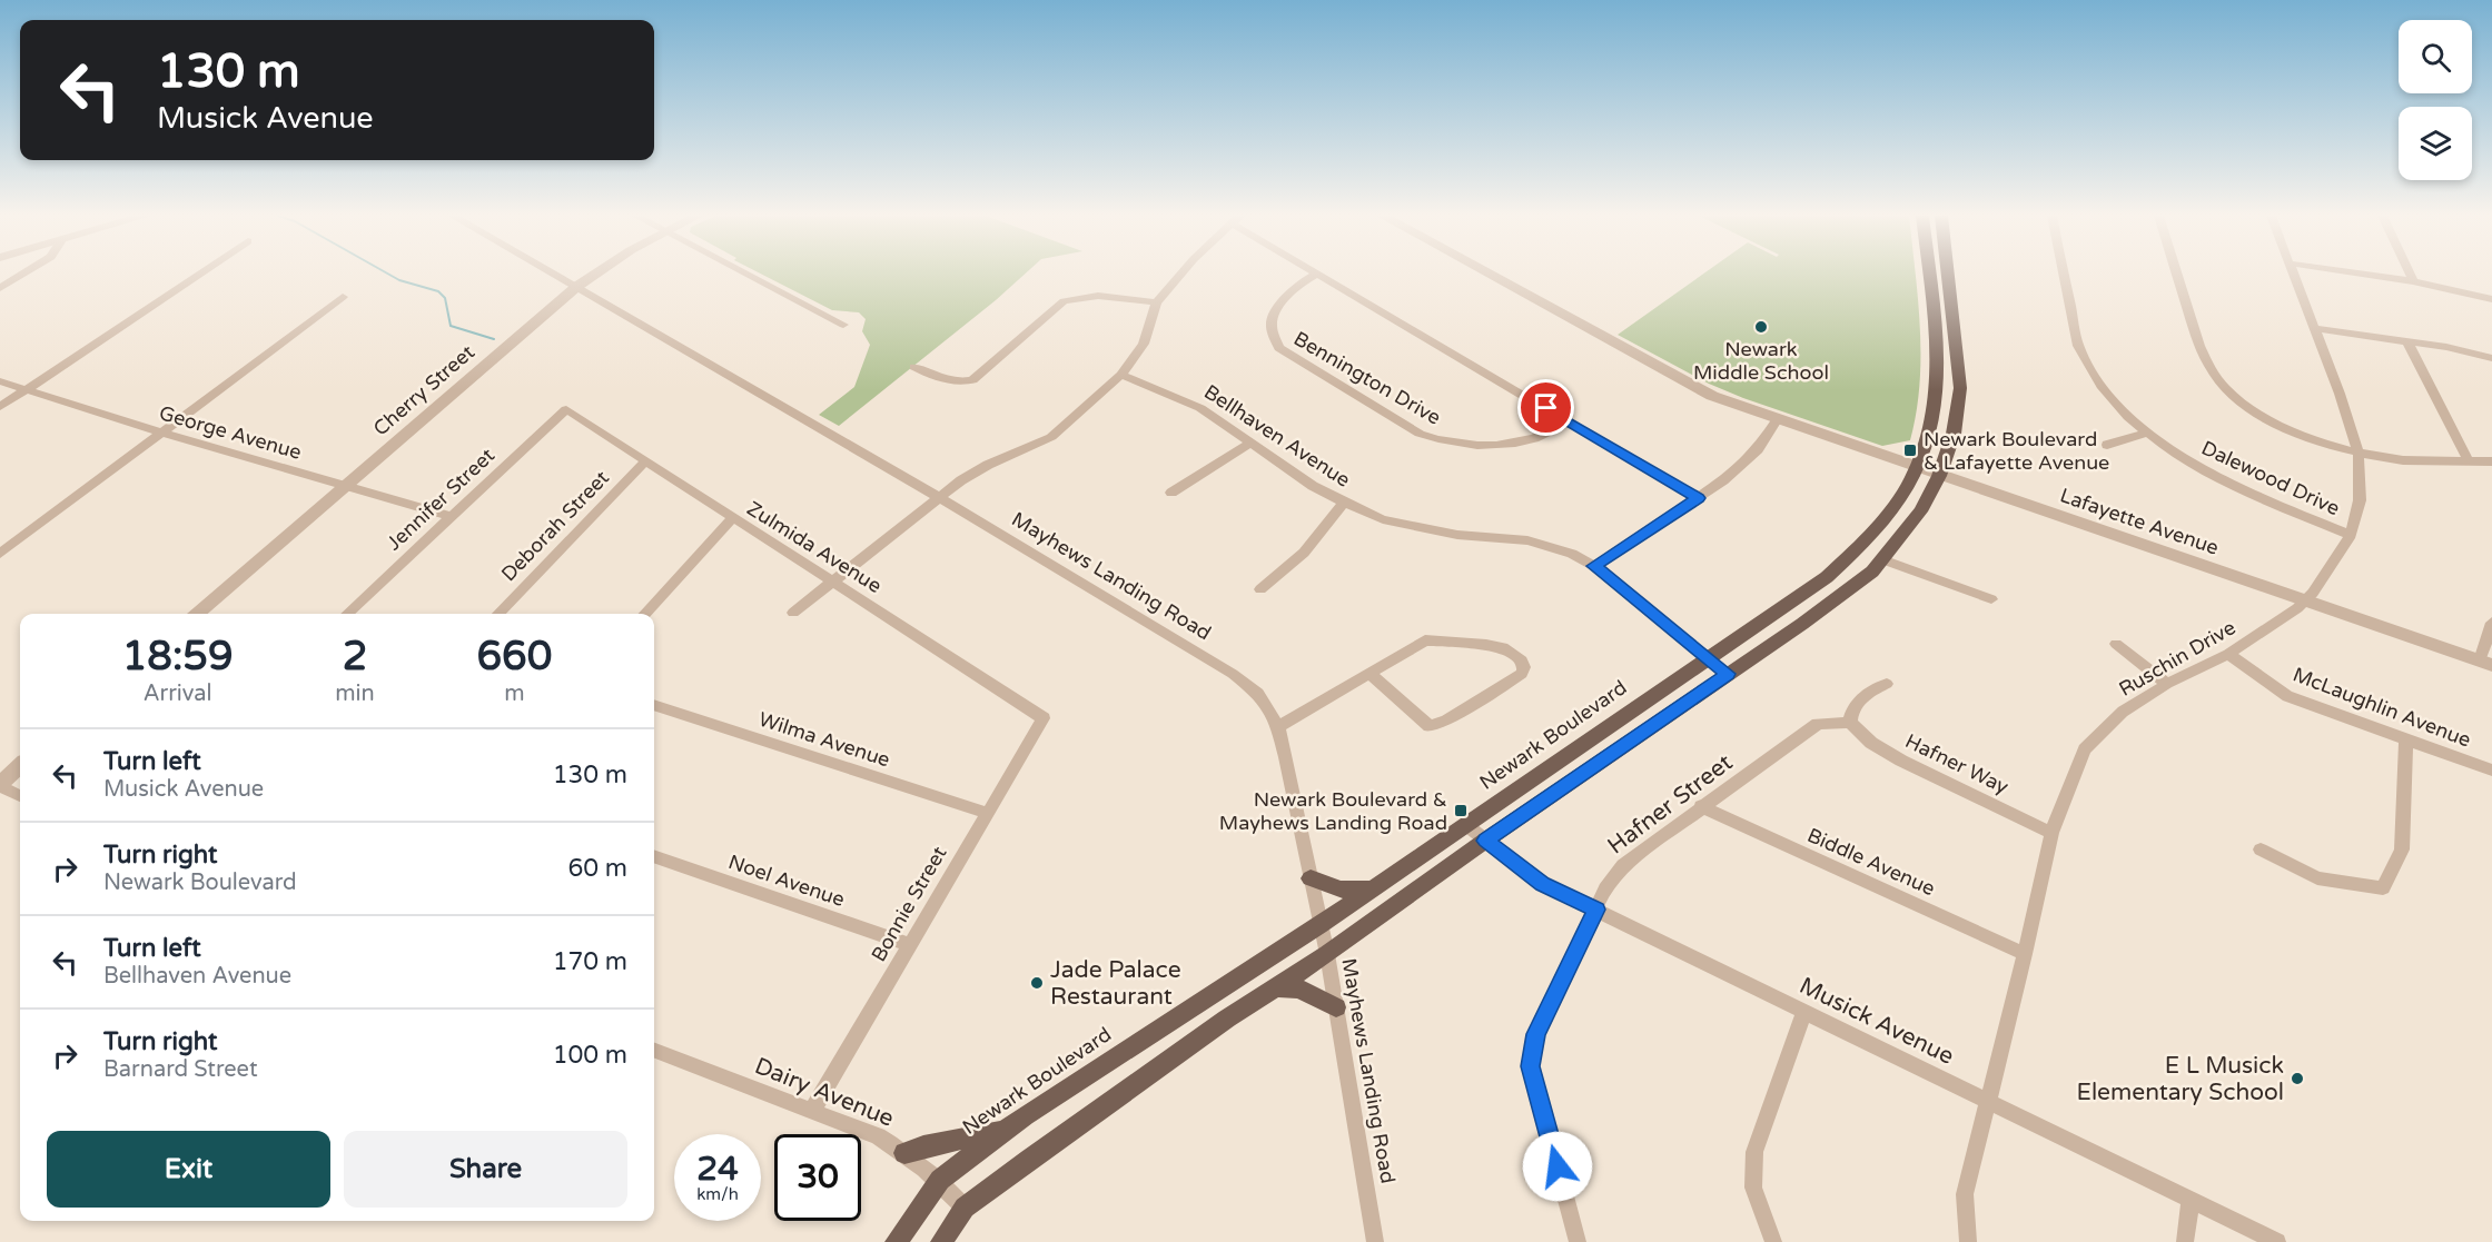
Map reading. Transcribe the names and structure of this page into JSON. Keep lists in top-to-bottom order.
{
  "streets": {
    "main road": ["Newark Boulevard"],
    "street": [
      "Bennington Drive",
      "Cherry Street",
      "George Avenue",
      "Bellhaven Avenue",
      "Dalewood Drive",
      "Jennifer Street",
      "Lafayette Avenue",
      "Deborah Street",
      "Zulmida Avenue",
      "Mayhews Landing Road",
      "Ruschin Drive",
      "McLaughlin Avenue",
      "Wilma Avenue",
      "Hafner Way",
      "Hafner Street",
      "Biddle Avenue",
      "Noel Avenue",
      "Bonnie Street",
      "Musick Avenue",
      "Dairy Avenue"
    ]
  },
  "crossings": [
    ["Cherry Street", "George Avenue"],
    ["Cherry Street", "Mayhews Landing Road"],
    ["George Avenue", "Jennifer Street"],
    ["Bellhaven Avenue", "Newark Boulevard"],
    ["Dalewood Drive", "Ruschin Drive"],
    ["Jennifer Street", "Zulmida Avenue"],
    ["Lafayette Avenue", "Ruschin Drive"],
    ["Lafayette Avenue", "Newark Boulevard"],
    ["Deborah Street", "Zulmida Avenue"],
    ["Zulmida Avenue", "Bonnie Street"],
    ["Mayhews Landing Road", "Newark Boulevard"],
    ["Ruschin Drive", "McLaughlin Avenue"],
    ["Ruschin Drive", "Hafner Way"],
    ["Ruschin Drive", "Biddle Avenue"],
    ["Ruschin Drive", "Musick Avenue"],
    ["Newark Boulevard", "Musick Avenue"],
    ["Newark Boulevard", "Dairy Avenue"],
    ["Wilma Avenue", "Bonnie Street"],
    ["Hafner Way", "Hafner Street"],
    ["Hafner Street", "Biddle Avenue"],
    ["Hafner Street", "Musick Avenue"],
    ["Noel Avenue", "Bonnie Street"],
    ["Bonnie Street", "Dairy Avenue"]
  ],
  "places": {
    "other": ["Newark Middle School", "Jade Palace Restaurant", "E L Musick Elementary School"],
    "transit": ["Newark Boulevard & Lafayette Avenue", "Newark Boulevard & Mayhews Landing Road"]
  },
  "page": {
    "turn": ["130 m", "Musick Avenue"],
    "eta": [
      "18:59",
      "Arrival",
      "2",
      "min",
      "660",
      "m"
    ],
    "list": [
      {
        "name": "Turn left",
        "note": "Musick Avenue",
        "value": "130 m"
      },
      {
        "name": "Turn right",
        "note": "Newark Boulevard",
        "value": "60 m"
      },
      {
        "name": "Turn left",
        "note": "Bellhaven Avenue",
        "value": "170 m"
      },
      {
        "name": "Turn right",
        "note": "Barnard Street",
        "value": "100 m"
      }
    ],
    "buttons": ["Exit", "Share"],
    "speed": "24 km/h",
    "limit": "30"
  }
}
